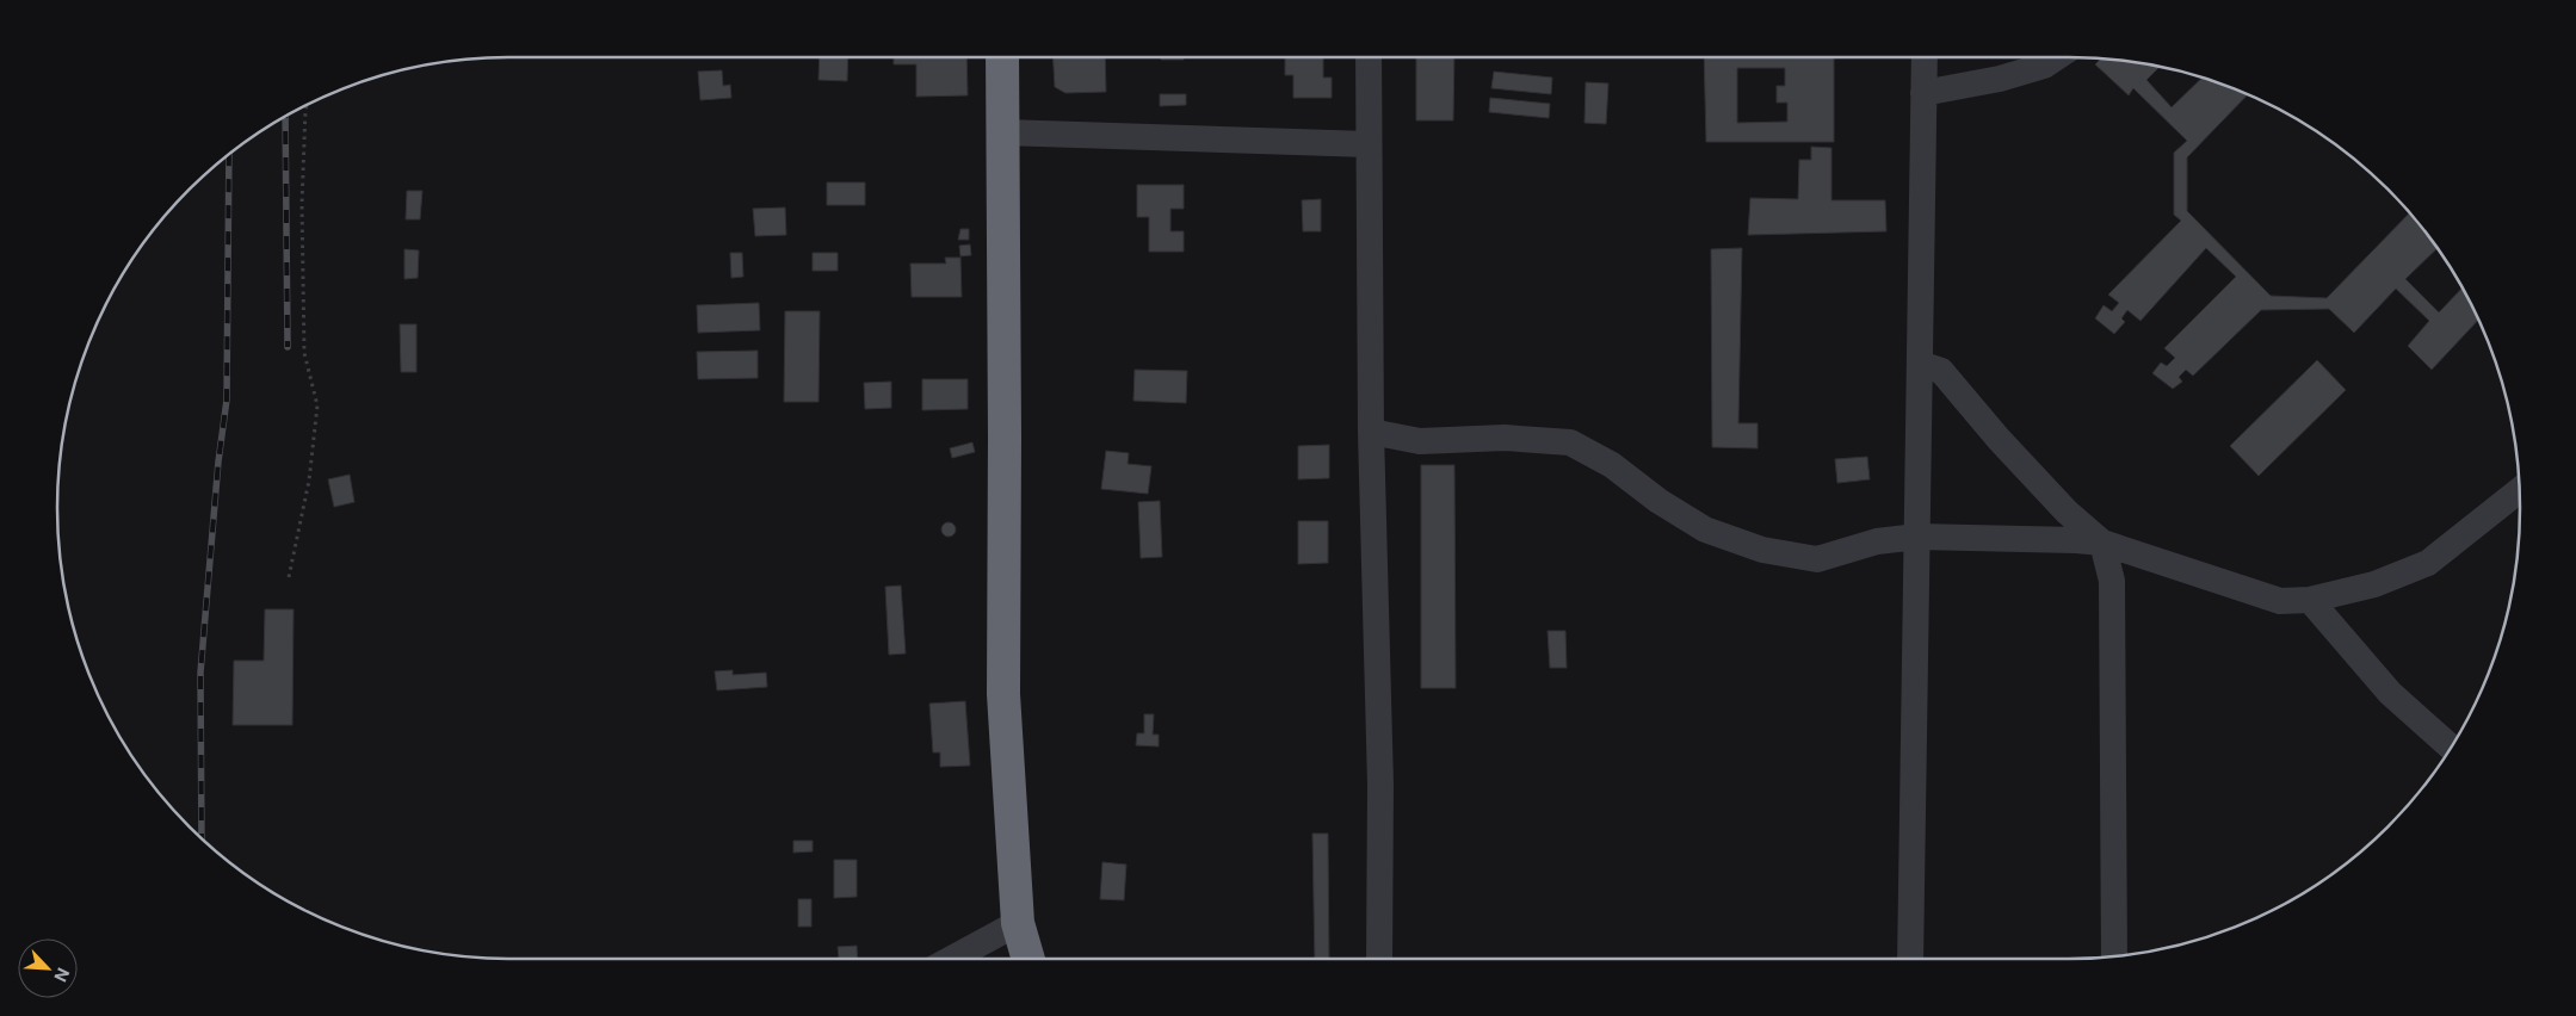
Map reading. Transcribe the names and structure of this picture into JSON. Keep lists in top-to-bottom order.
{
  "north": "bottom right"
}
